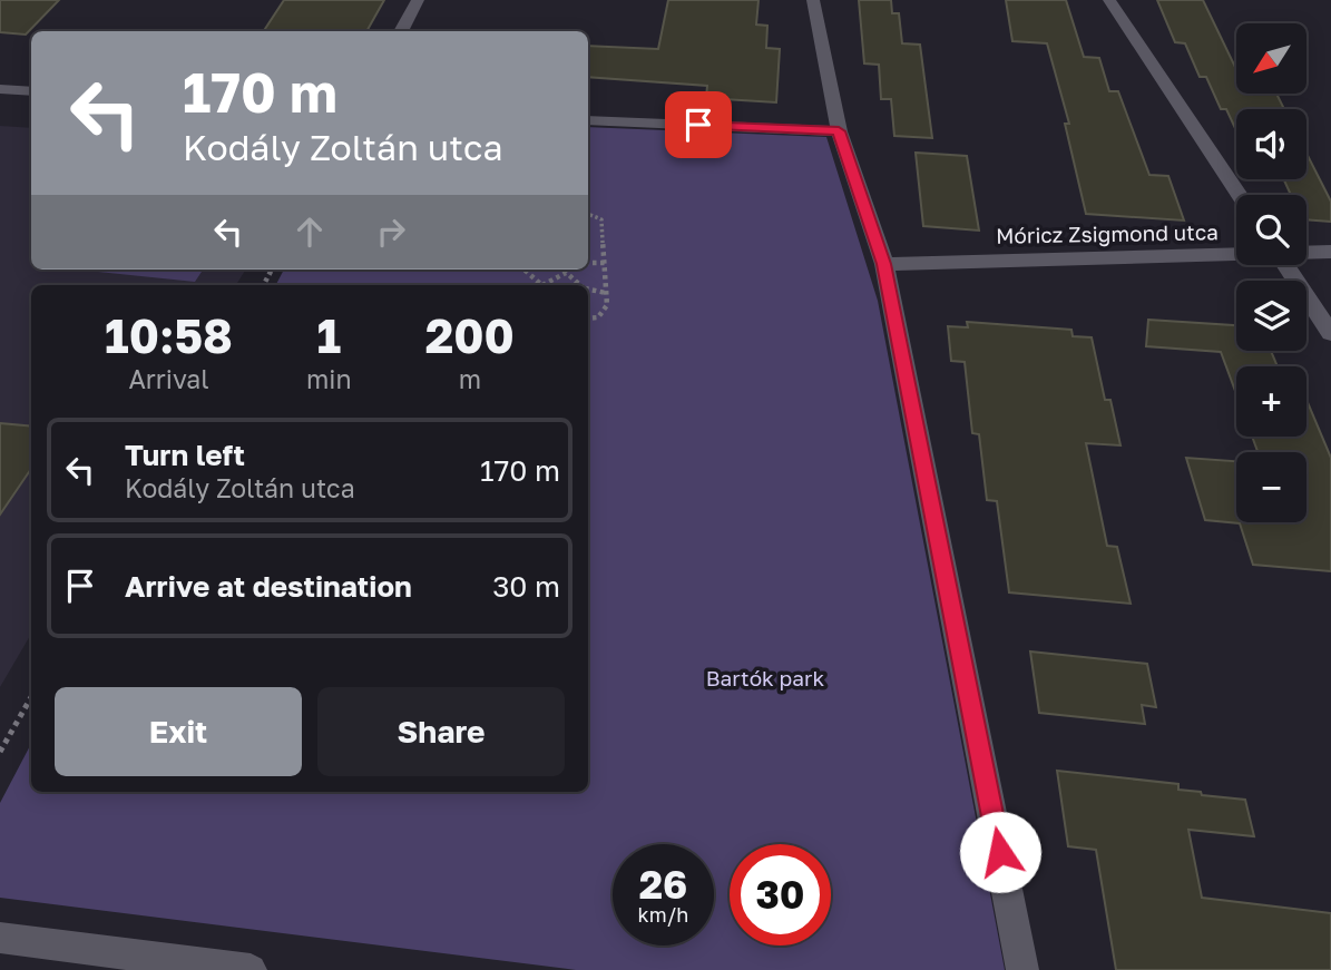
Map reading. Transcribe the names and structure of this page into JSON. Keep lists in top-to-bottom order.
{
  "streets": {
    "street": ["Móricz Zsigmond utca"]
  },
  "parks": ["Bartók park"],
  "north": "bottom left",
  "page": {
    "map_buttons": ["+", "−"],
    "turn": ["170 m", "Kodály Zoltán utca"],
    "eta": [
      "10:58",
      "Arrival",
      "1",
      "min",
      "200",
      "m"
    ],
    "list": [
      {
        "name": "Turn left",
        "note": "Kodály Zoltán utca",
        "value": "170 m"
      },
      {
        "name": "Arrive at destination",
        "value": "30 m"
      }
    ],
    "buttons": ["Exit", "Share"],
    "speed": "26 km/h",
    "limit": "30"
  }
}
